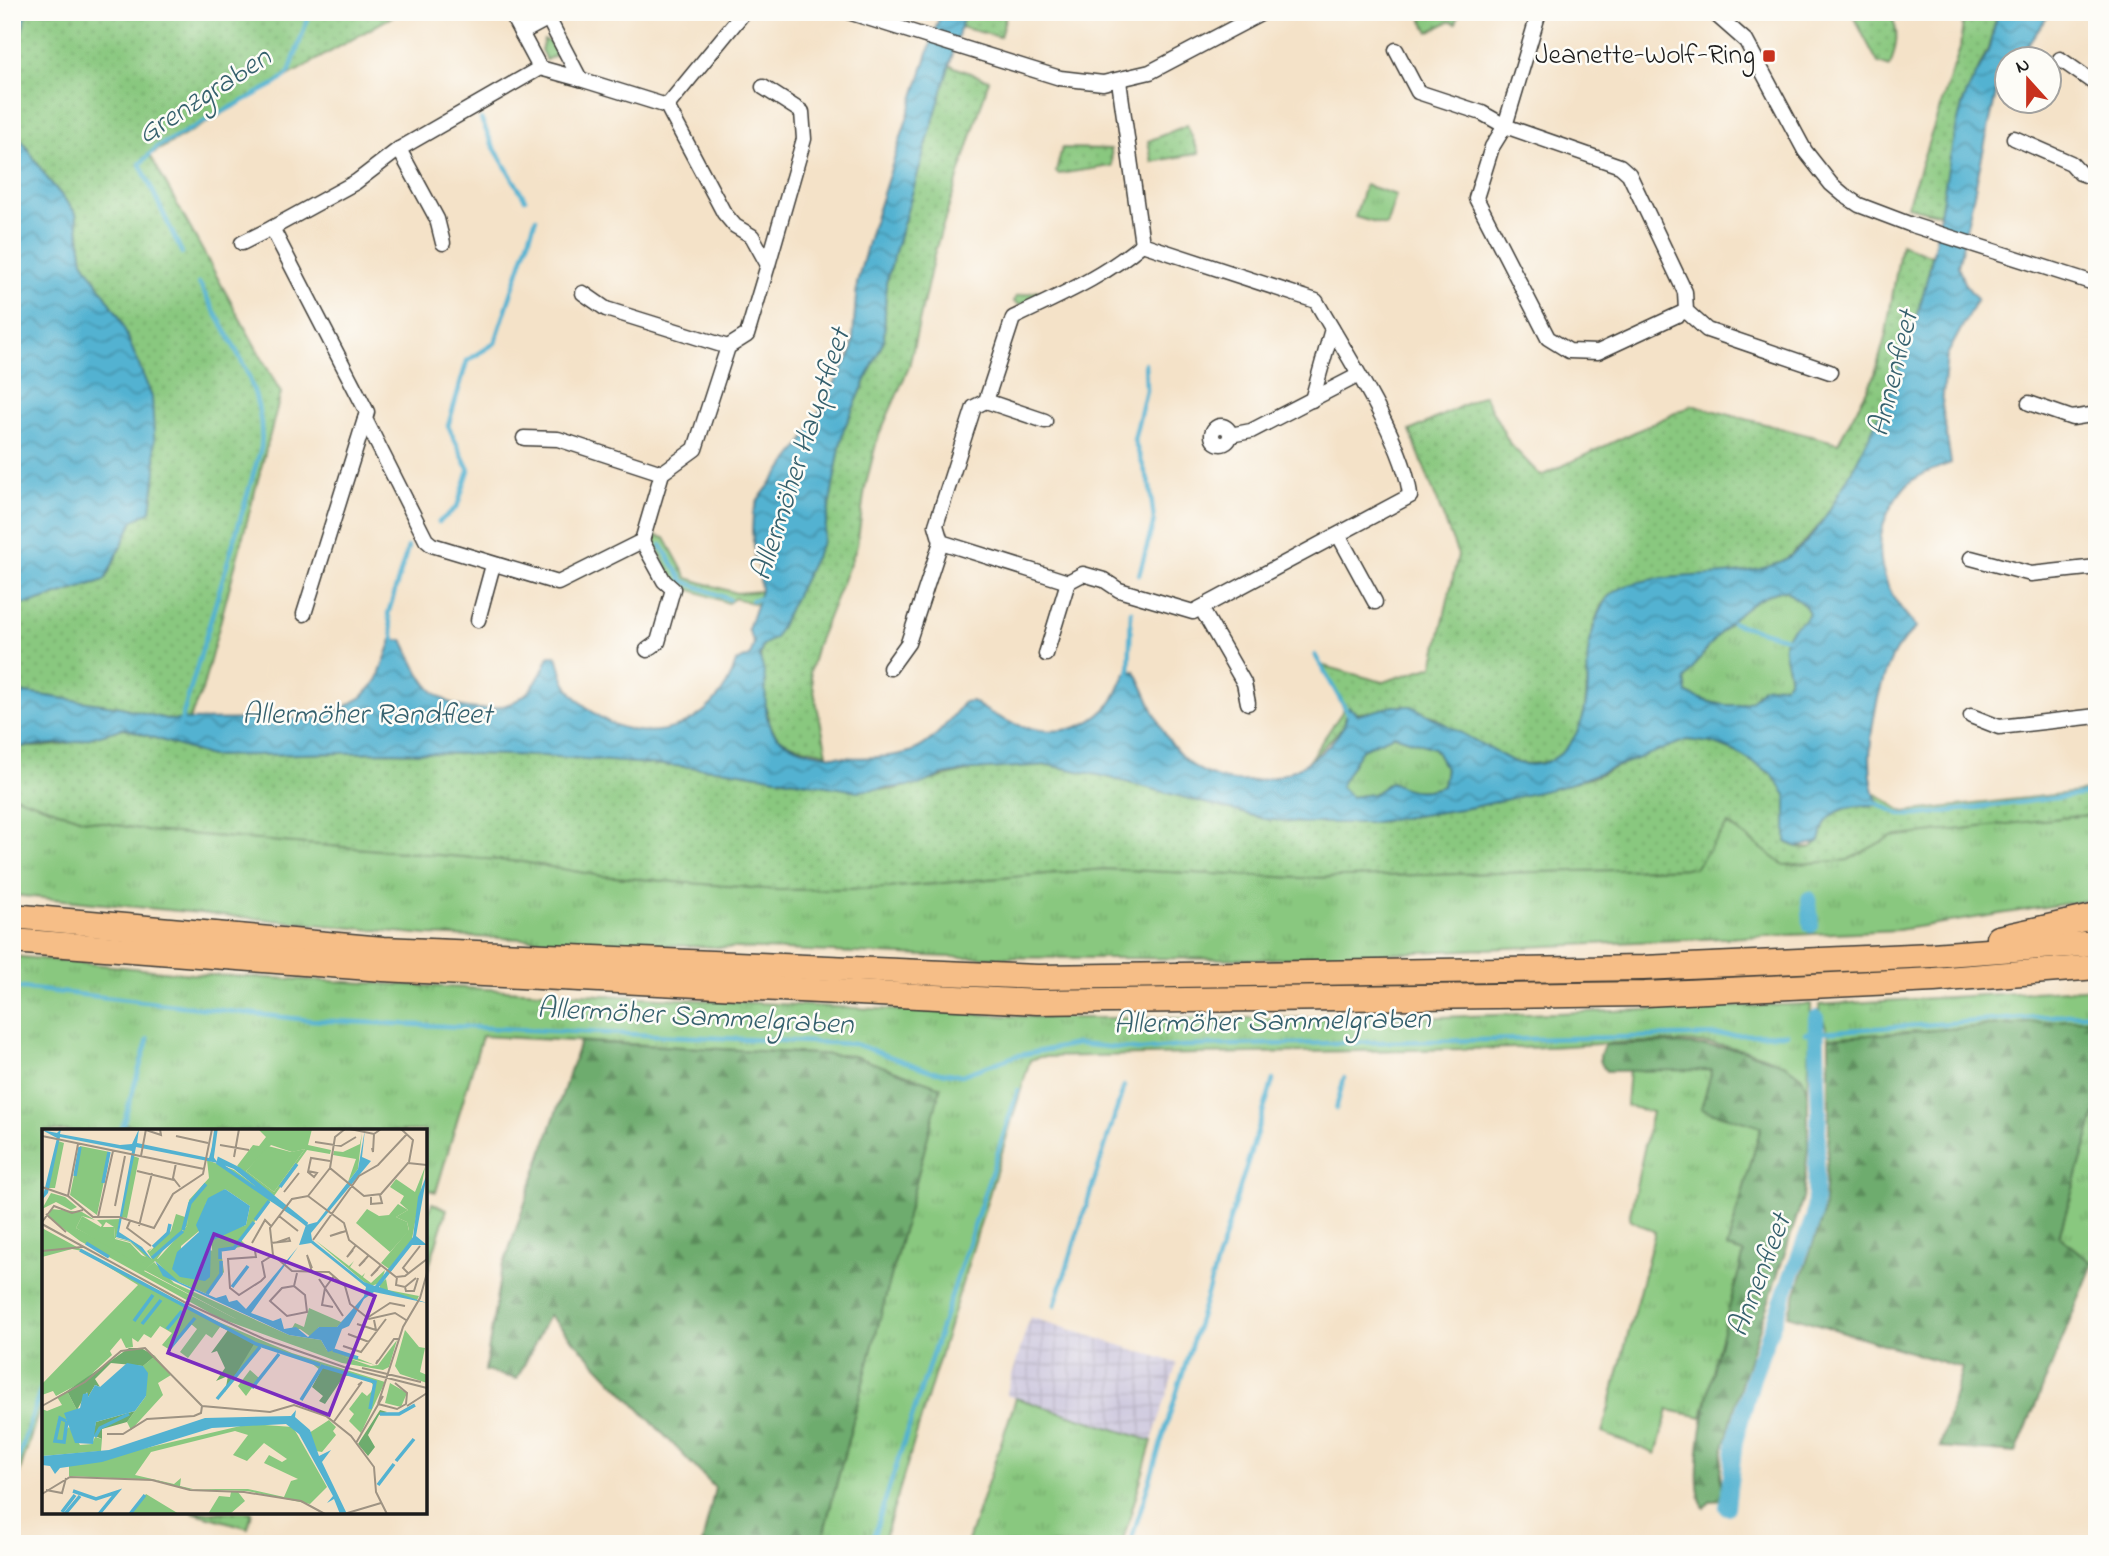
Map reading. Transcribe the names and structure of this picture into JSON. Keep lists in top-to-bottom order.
{
  "water": [
    "Grenzgraben",
    "Annenfleet",
    "Allermöher Hauptfleet",
    "Allermöher Randfleet",
    "Allermöher Sammelgraben"
  ],
  "places": {
    "transit": ["Jeanette-Wolf-Ring"]
  },
  "north": "top"
}
